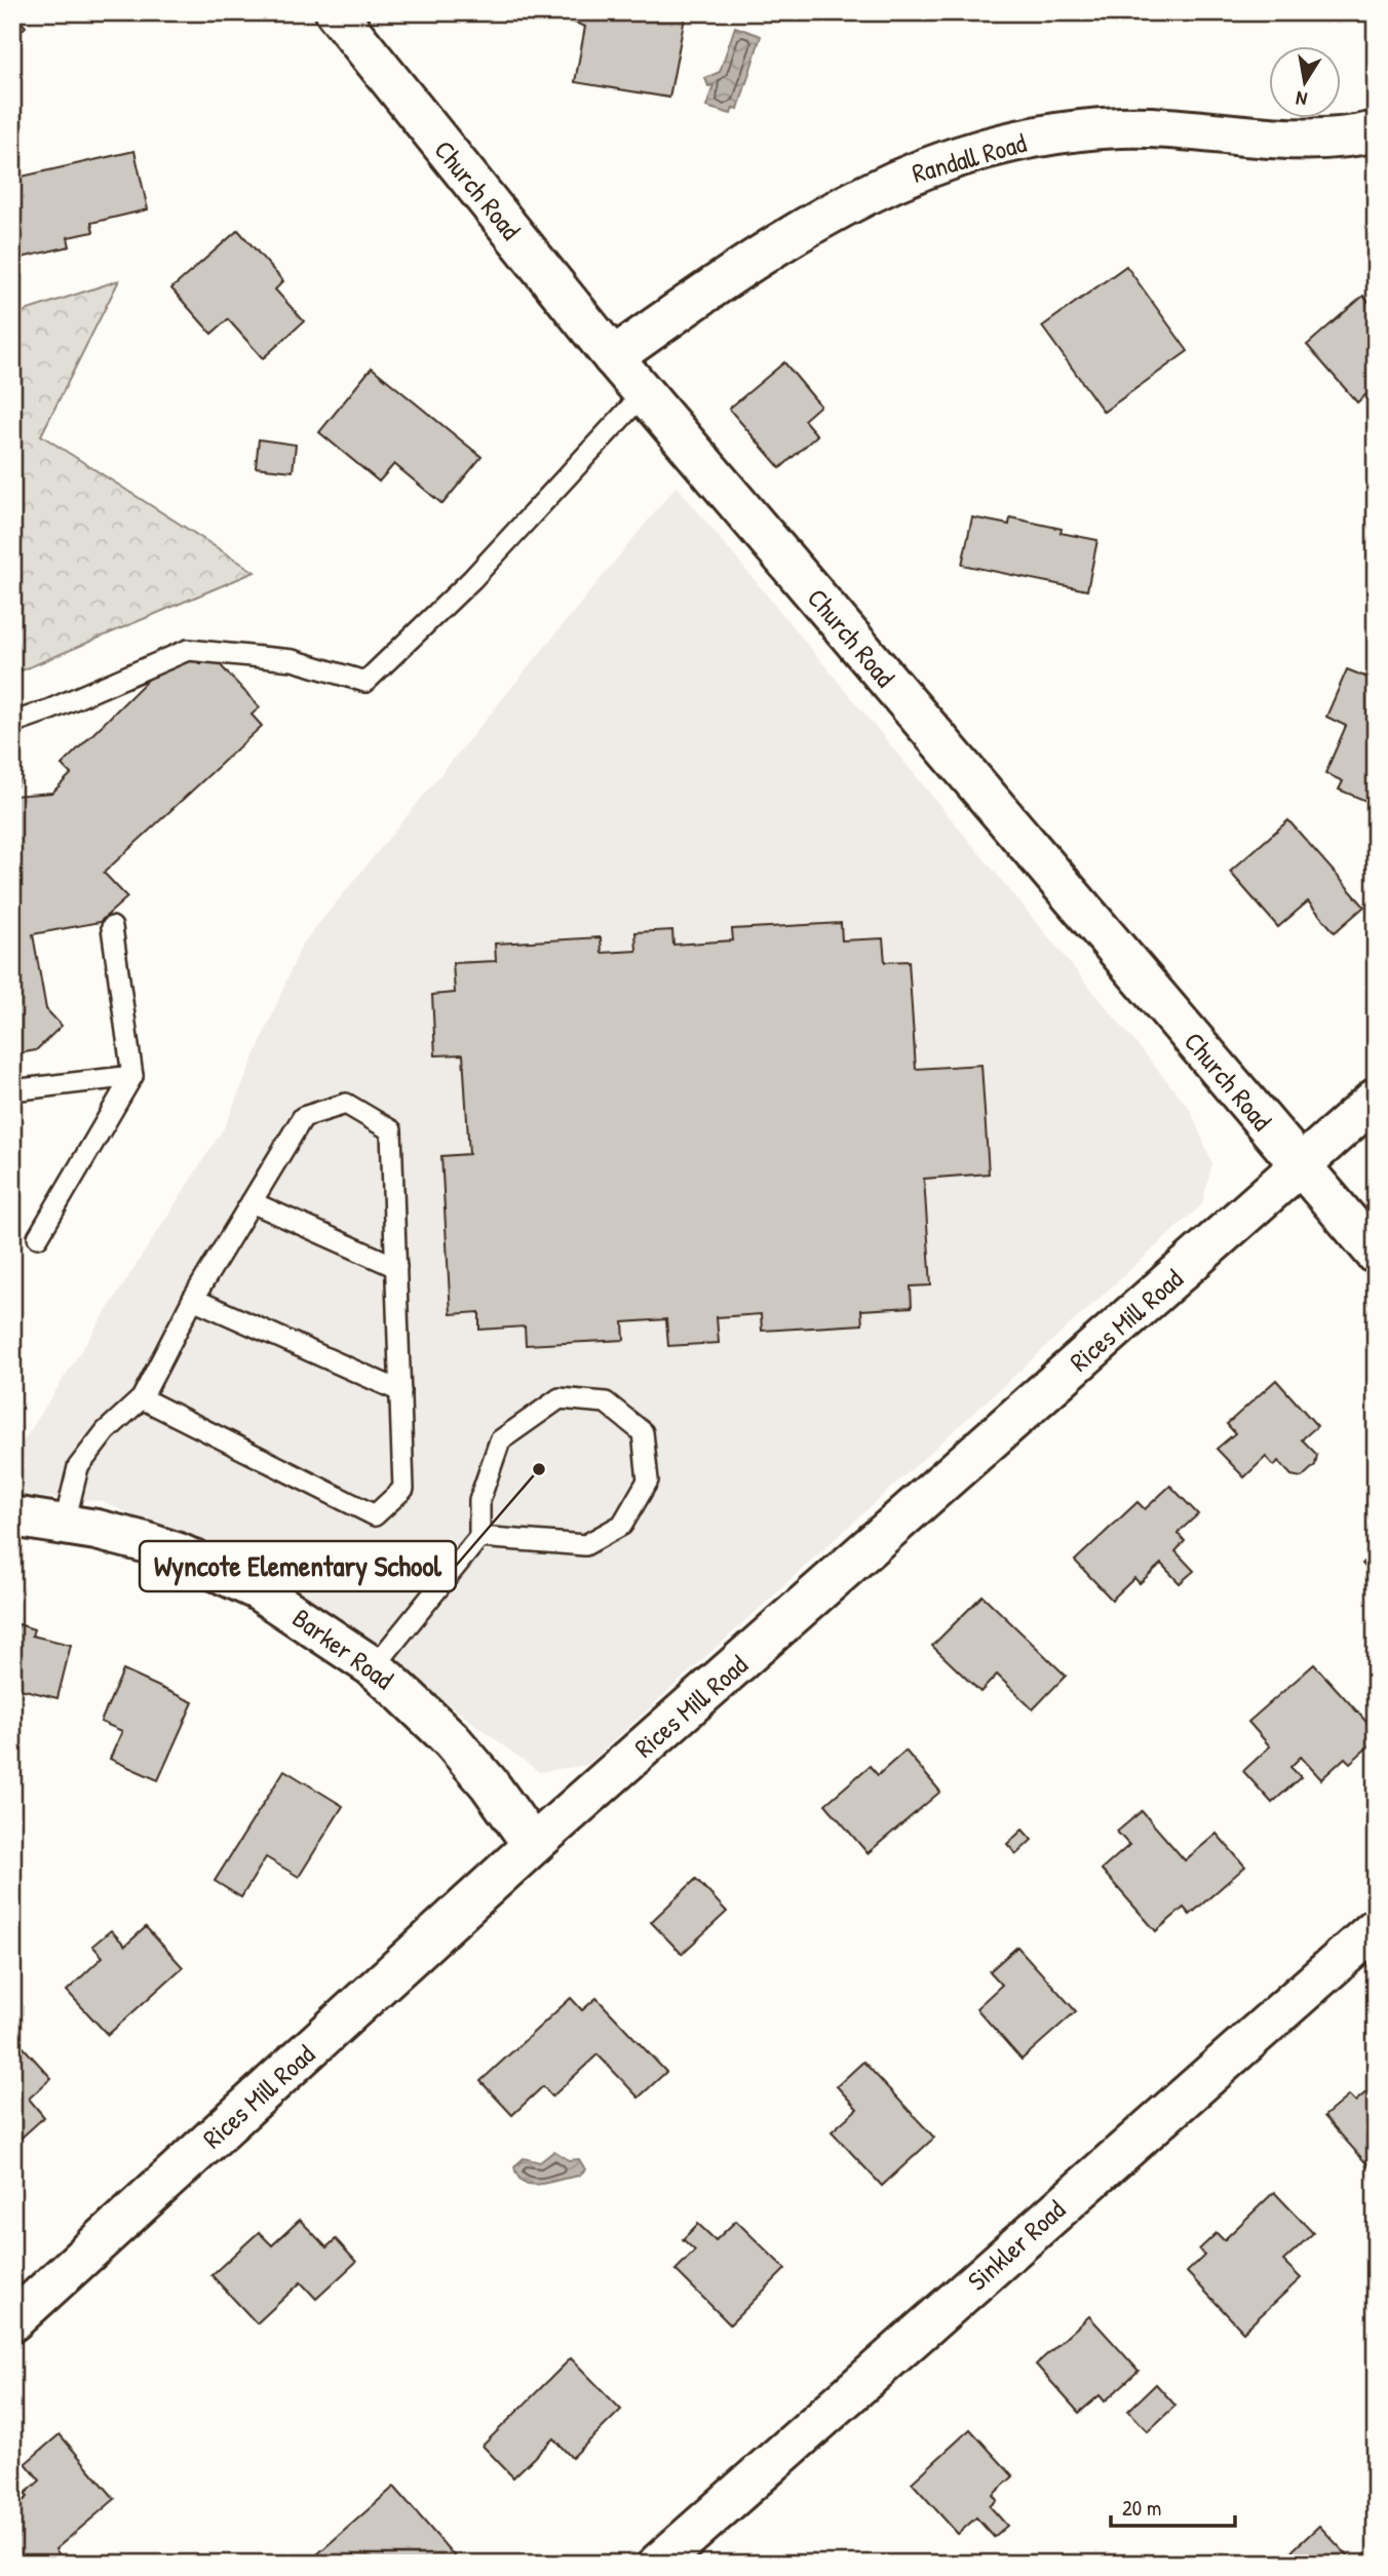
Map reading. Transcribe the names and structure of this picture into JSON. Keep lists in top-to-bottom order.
{
  "streets": {
    "street": [
      "Randall Road",
      "Church Road",
      "Rices Mill Road",
      "Barker Road",
      "Sinkler Road"
    ]
  },
  "crossings": [
    ["Randall Road", "Church Road"],
    ["Church Road", "Rices Mill Road"],
    ["Rices Mill Road", "Barker Road"]
  ],
  "places": ["Wyncote Elementary School"],
  "scale_bar": "20 m",
  "north": "bottom"
}
